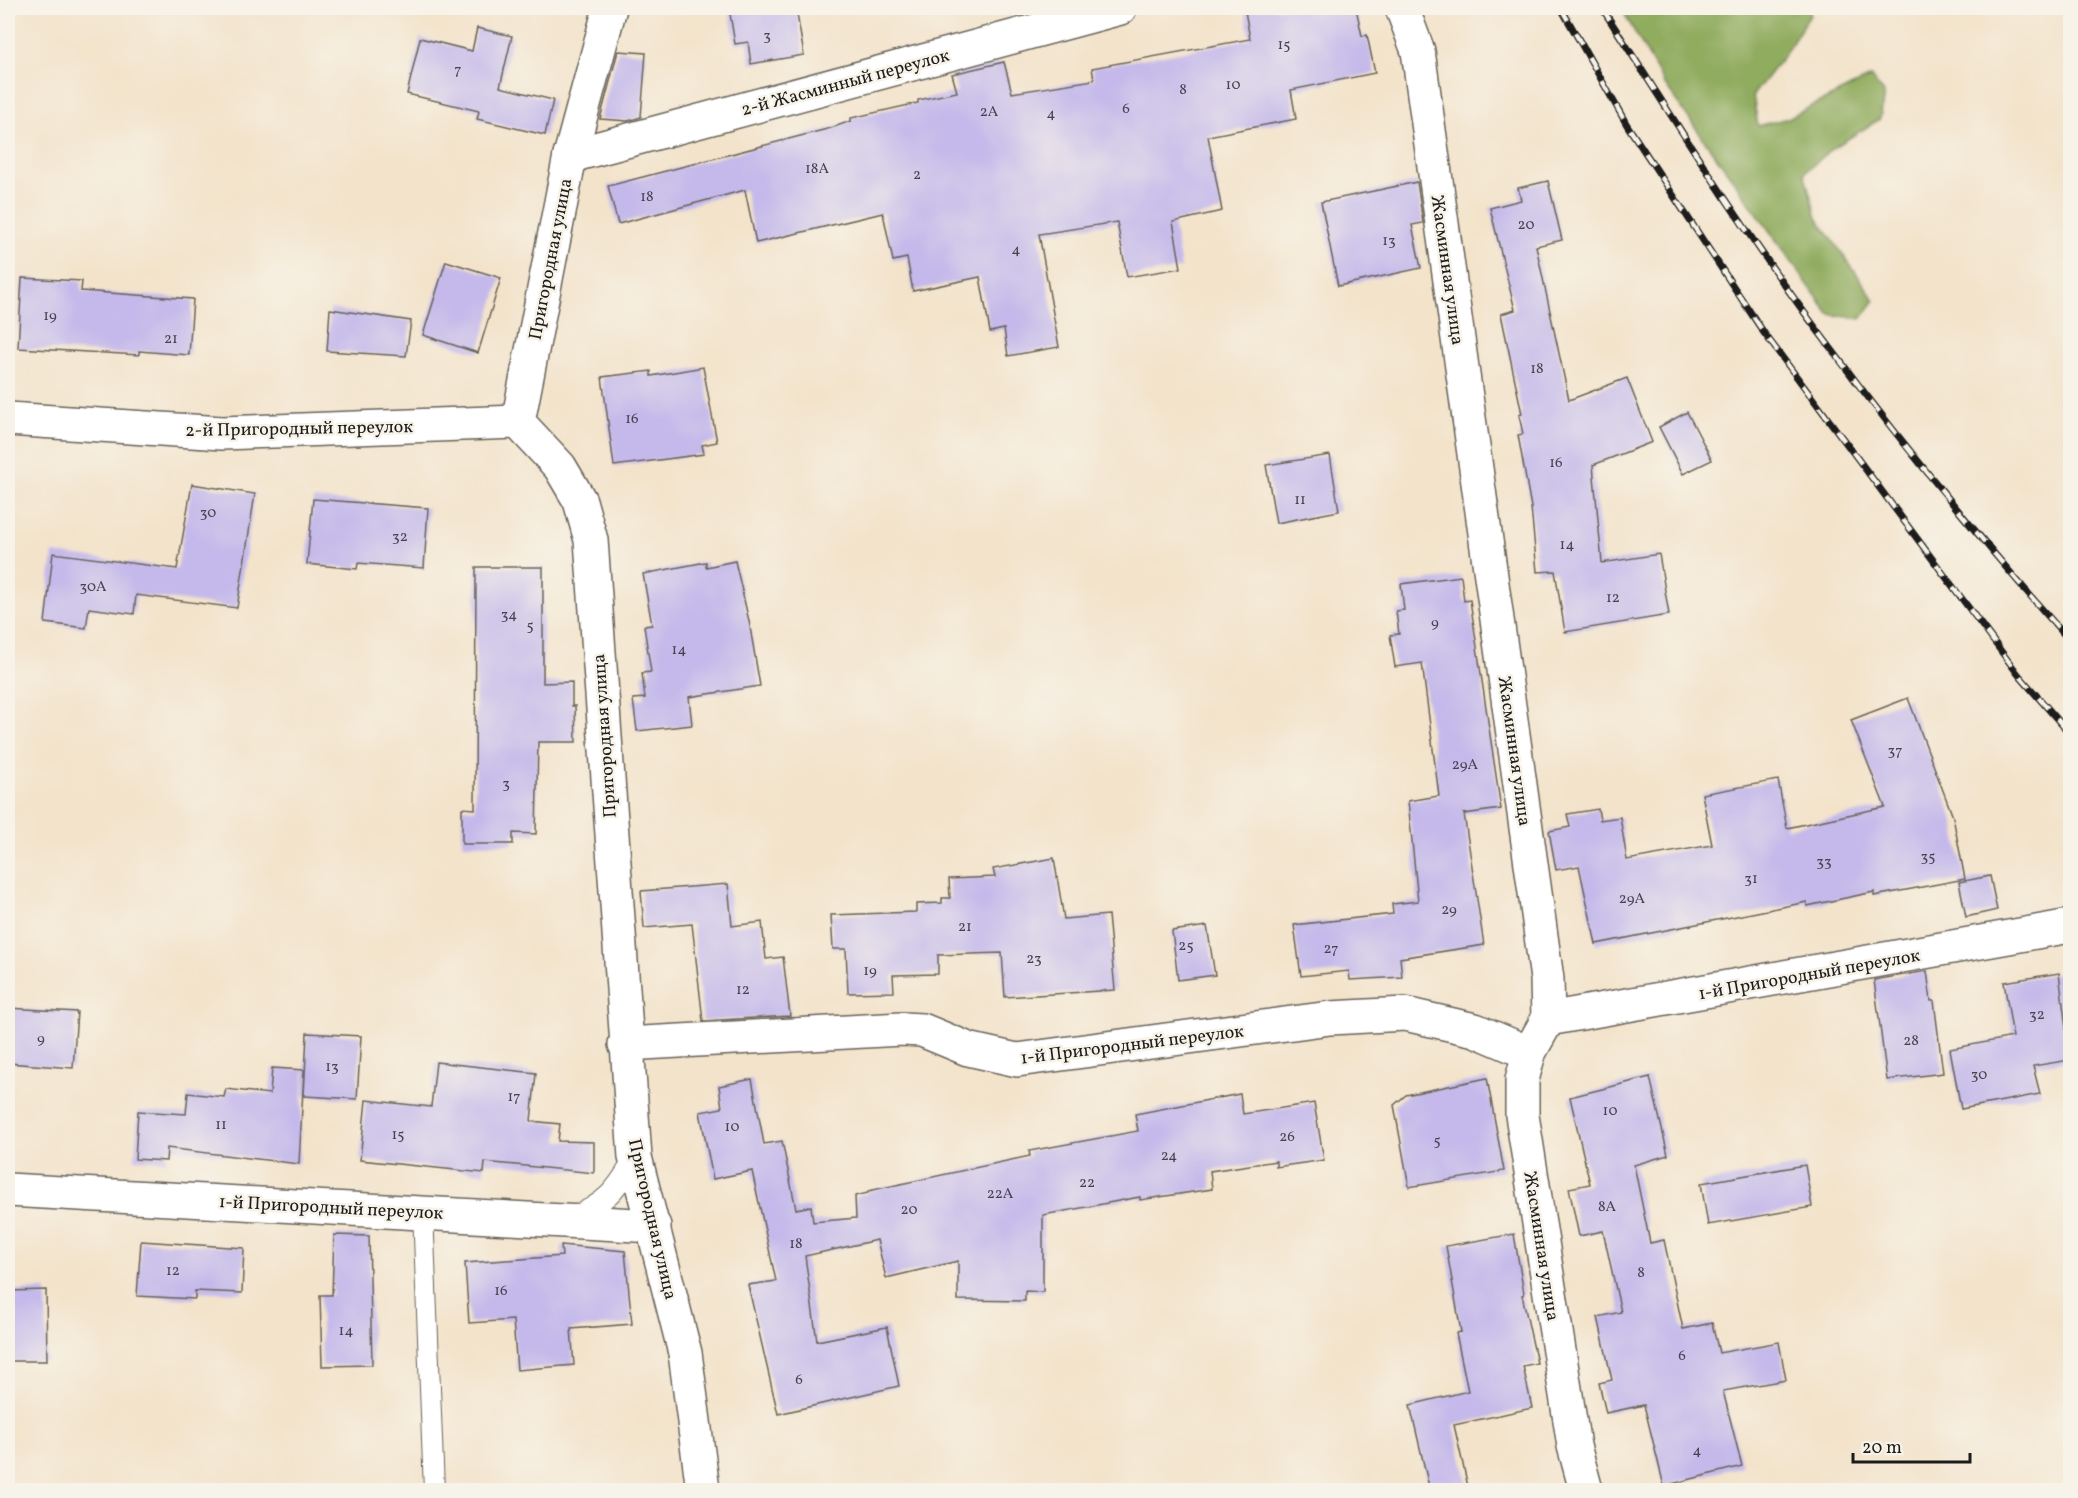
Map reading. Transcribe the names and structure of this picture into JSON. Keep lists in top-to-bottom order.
{
  "streets": {
    "street": [
      "2-й Жасминный переулок",
      "Пригородная улица",
      "Жасминная улица",
      "2-й Пригородный переулок",
      "1-й Пригородный переулок"
    ]
  },
  "crossings": [
    ["2-й Жасминный переулок", "Пригородная улица"],
    ["Пригородная улица", "2-й Пригородный переулок"],
    ["Пригородная улица", "1-й Пригородный переулок"],
    ["Жасминная улица", "1-й Пригородный переулок"]
  ],
  "house_numbers": [
    "3",
    "15",
    "7",
    "10",
    "8",
    "6",
    "2А",
    "4",
    "18А",
    "2",
    "18",
    "20",
    "13",
    "4",
    "19",
    "21",
    "18",
    "16",
    "16",
    "11",
    "30",
    "32",
    "14",
    "30А",
    "12",
    "34",
    "9",
    "5",
    "14",
    "37",
    "29А",
    "3",
    "35",
    "33",
    "31",
    "29А",
    "29",
    "21",
    "25",
    "27",
    "23",
    "19",
    "12",
    "32",
    "9",
    "28",
    "13",
    "30",
    "17",
    "10",
    "11",
    "10",
    "15",
    "26",
    "5",
    "24",
    "22",
    "22А",
    "8А",
    "20",
    "18",
    "12",
    "8",
    "16",
    "14",
    "6",
    "6",
    "4"
  ],
  "scale_bar": "20 m"
}
